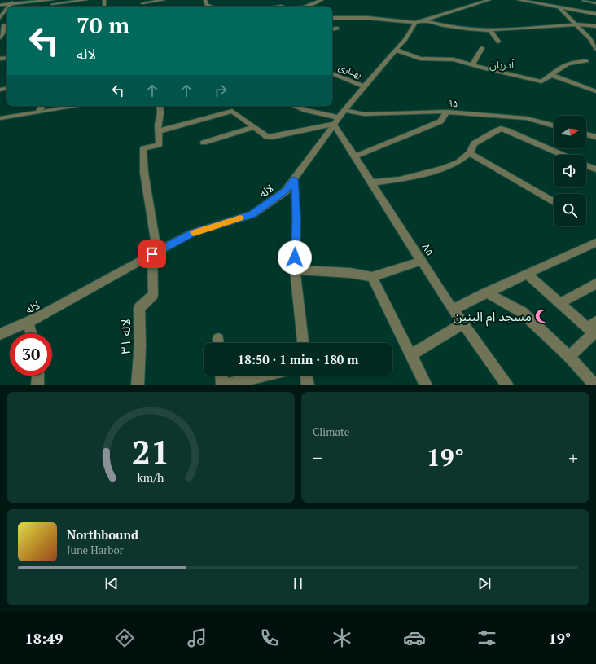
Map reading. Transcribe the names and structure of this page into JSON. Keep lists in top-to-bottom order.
{
  "streets": {
    "street": [
      "بهداری",
      "۹۵",
      "لاله",
      "۸۵",
      "لاله ۳۱"
    ]
  },
  "crossings": [
    ["بهداری", "لاله"],
    ["۹۵", "لاله"],
    ["لاله", "۸۵"],
    ["لاله", "لاله ۳۱"]
  ],
  "districts": ["آدریان"],
  "places": {
    "mosque": ["مسجد ام البنین"]
  },
  "north": "right",
  "page": {
    "turn": ["70 m", "لاله"],
    "limit": "30",
    "trip": "18:50 · 1 min · 180 m",
    "tile": "Climate",
    "heat": ["−", "19°", "+"],
    "song": ["Northbound", "June Harbor"],
    "tabs": ["18:49", "19°"],
    "gauge": ["21", "km/h"]
  }
}
